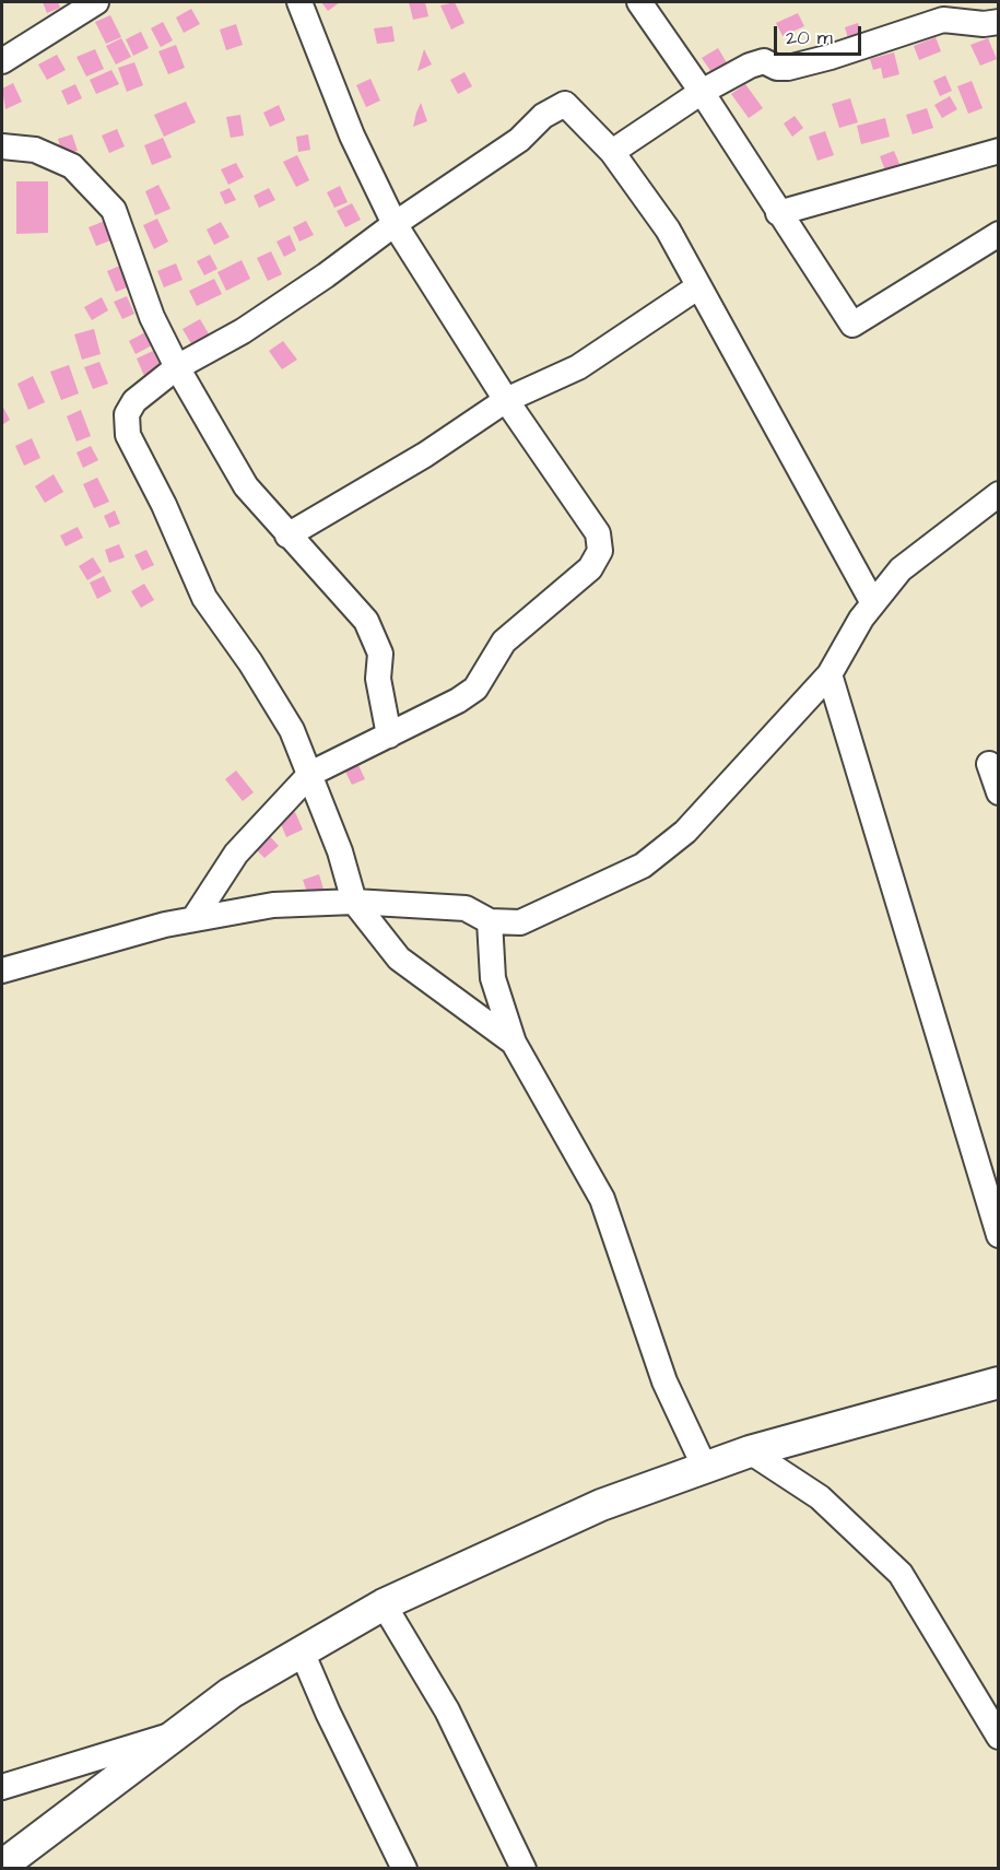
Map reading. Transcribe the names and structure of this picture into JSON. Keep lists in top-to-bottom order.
{
  "scale_bar": "20 m"
}
